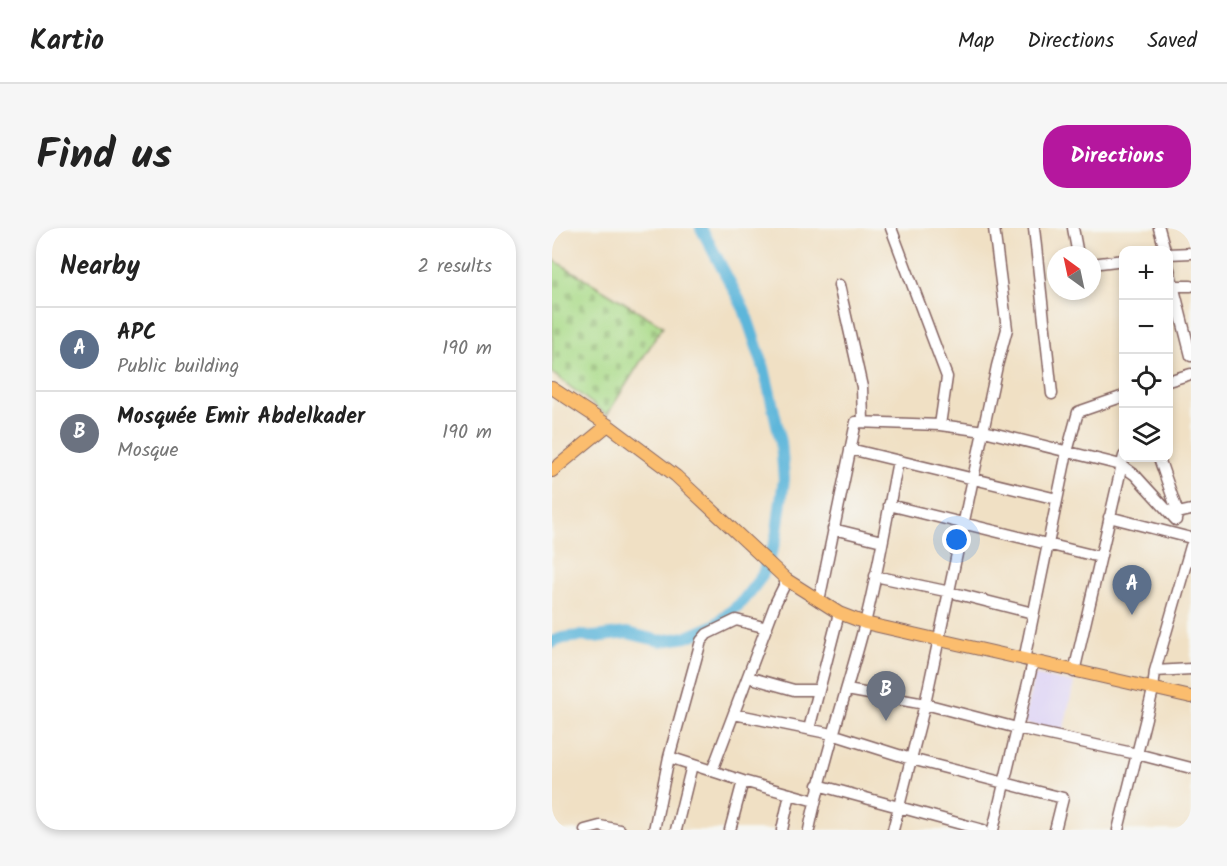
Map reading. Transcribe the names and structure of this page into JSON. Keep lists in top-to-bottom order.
{
  "north": "top left",
  "page": {
    "header": "Kartio",
    "nav": ["Map", "Directions", "Saved"],
    "title": "Find us",
    "buttons": "Directions",
    "heading": ["Nearby", "2 results"],
    "map_buttons": ["+", "−"],
    "list": [
      {
        "mark": "A",
        "name": "APC",
        "note": "Public building",
        "value": "190 m"
      },
      {
        "mark": "B",
        "name": "Mosquée Emir Abdelkader",
        "note": "Mosque",
        "value": "190 m"
      }
    ],
    "pins": ["A", "B"]
  }
}
